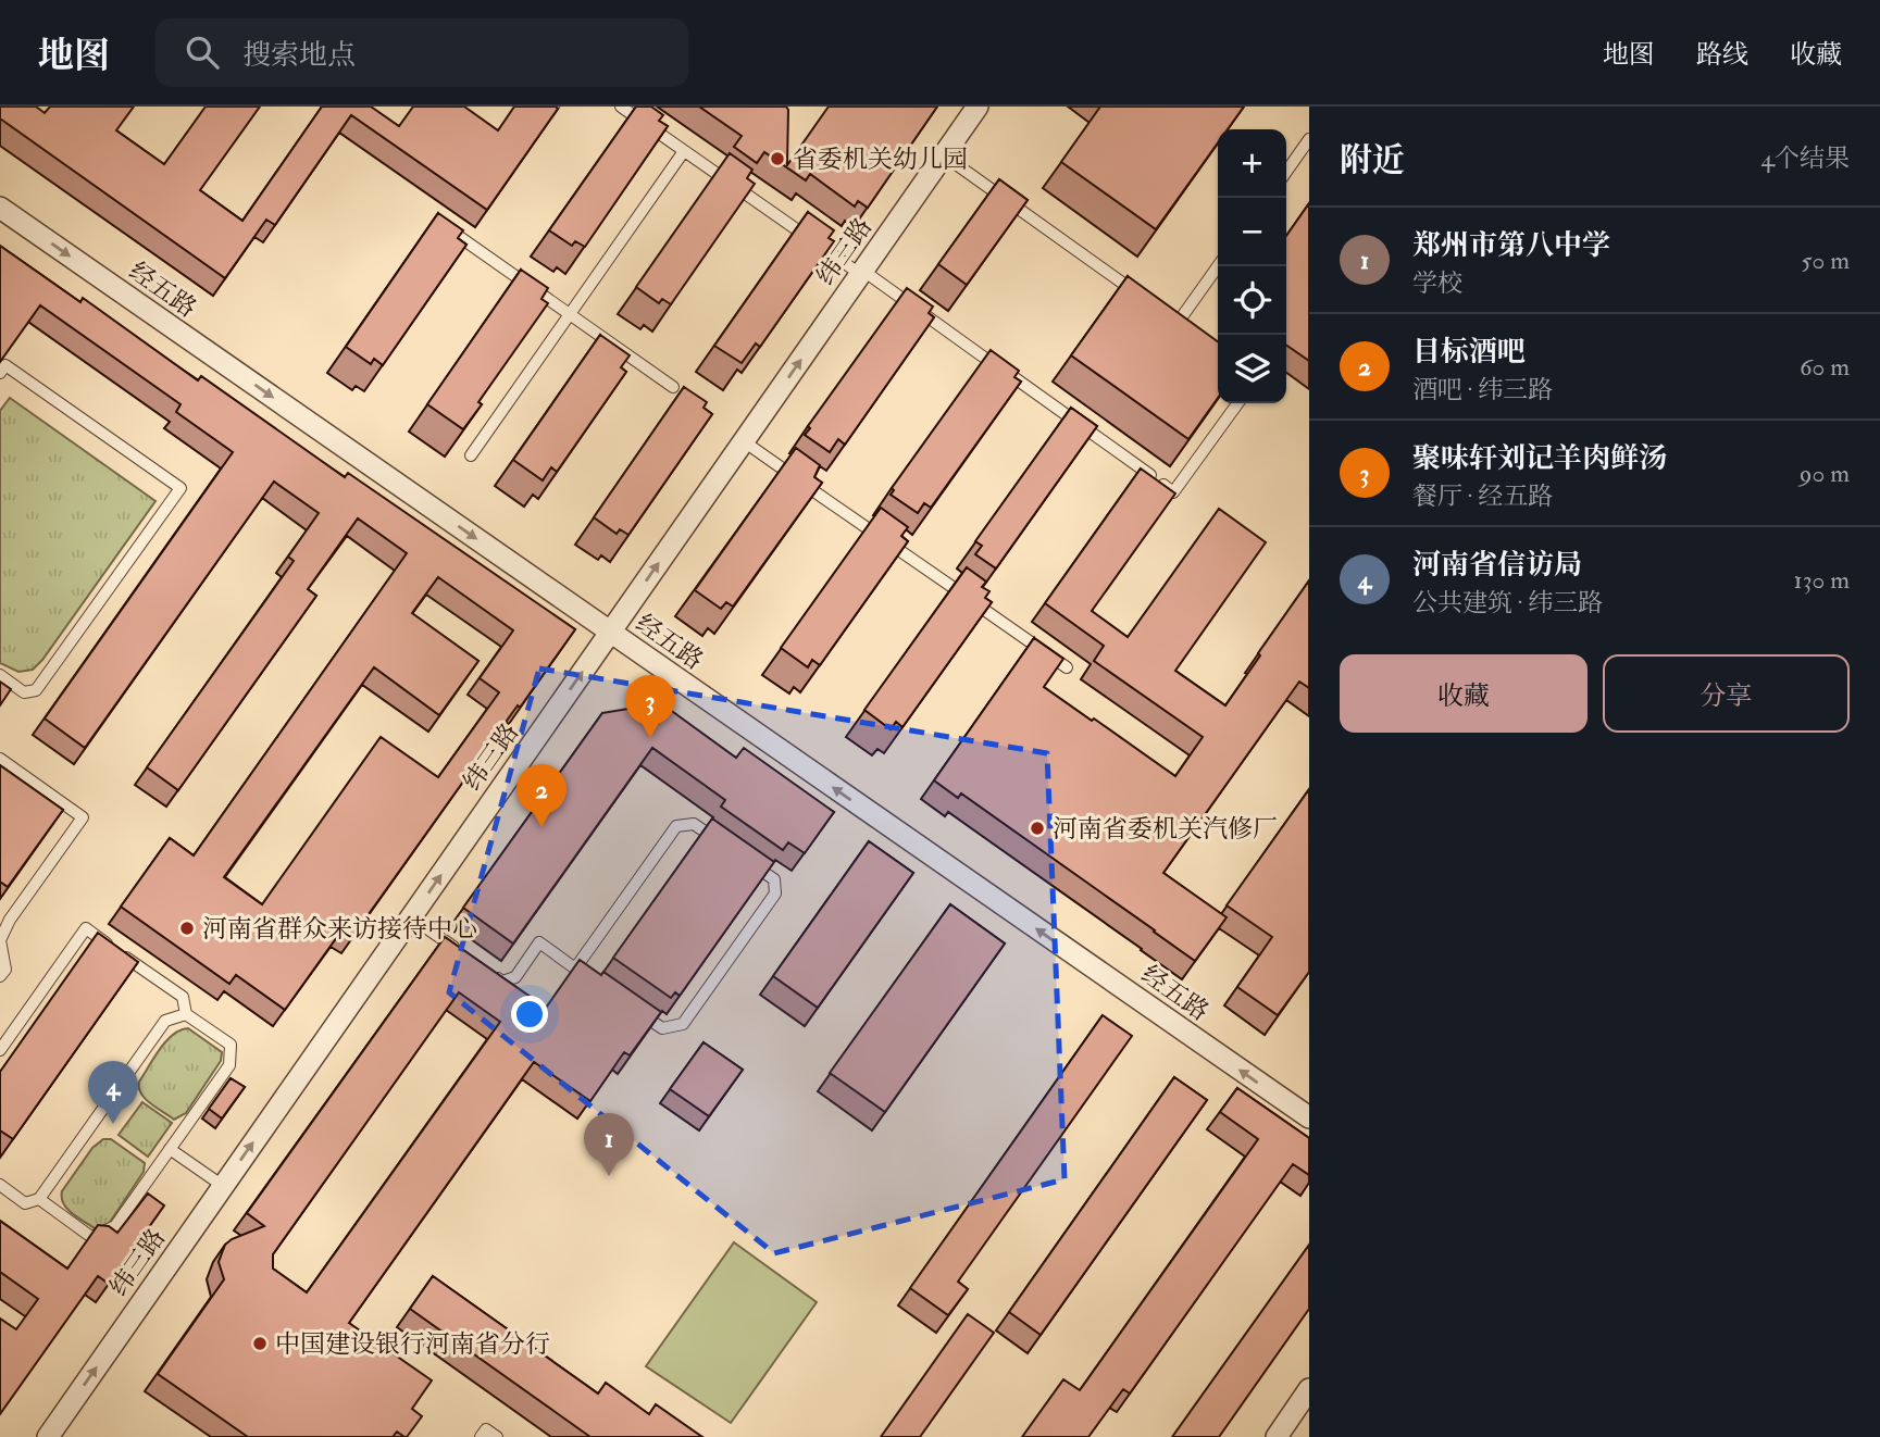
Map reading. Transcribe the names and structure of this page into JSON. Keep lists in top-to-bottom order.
{
  "streets": {
    "street": ["纬三路", "经五路"]
  },
  "crossings": [
    ["纬三路", "经五路"]
  ],
  "one_way": ["纬三路"],
  "places": [
    "省委机关幼儿园",
    "河南省委机关汽修厂",
    "河南省群众来访接待中心",
    "中国建设银行河南省分行"
  ],
  "page": {
    "header": "地图",
    "search": "搜索地点",
    "nav": ["地图", "路线", "收藏"],
    "heading": ["附近", "4个结果"],
    "map_buttons": ["+", "−"],
    "list": [
      {
        "mark": "1",
        "name": "郑州市第八中学",
        "note": "学校",
        "value": "50 m"
      },
      {
        "mark": "2",
        "name": "目标酒吧",
        "note": "酒吧 · 纬三路",
        "value": "60 m"
      },
      {
        "mark": "3",
        "name": "聚味轩刘记羊肉鲜汤",
        "note": "餐厅 · 经五路",
        "value": "90 m"
      },
      {
        "mark": "4",
        "name": "河南省信访局",
        "note": "公共建筑 · 纬三路",
        "value": "130 m"
      }
    ],
    "buttons": ["收藏", "分享"],
    "pins": [
      "3",
      "2",
      "4",
      "1"
    ]
  }
}
